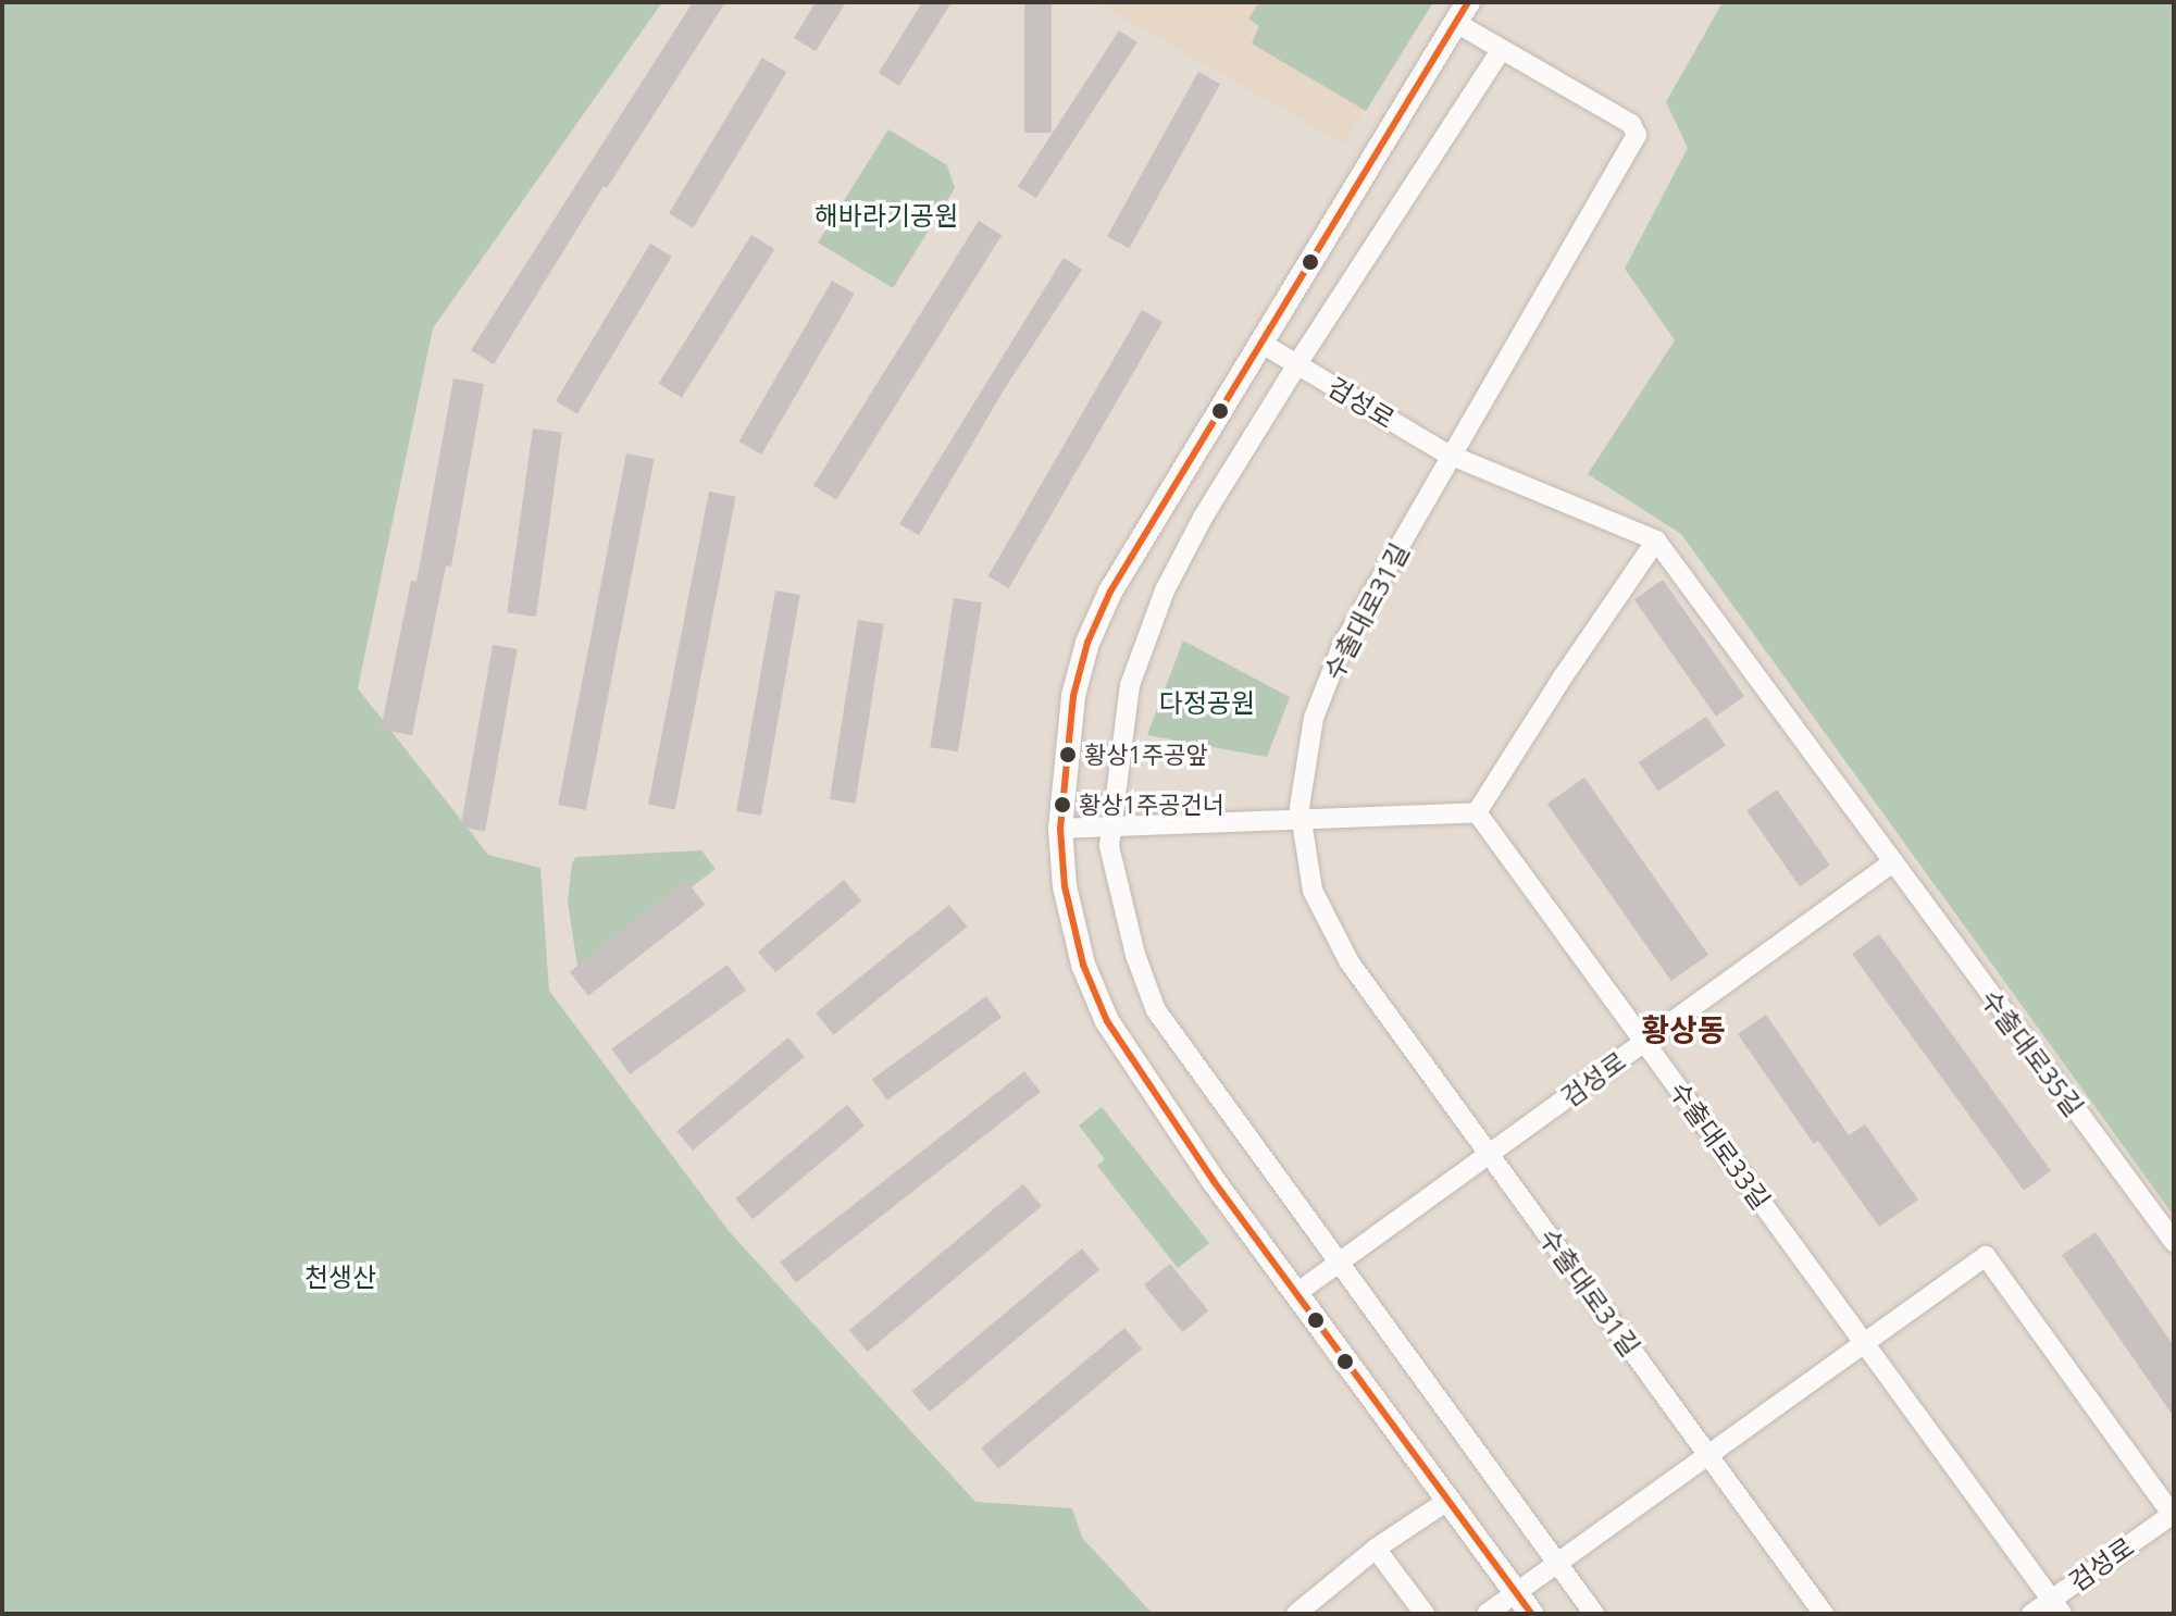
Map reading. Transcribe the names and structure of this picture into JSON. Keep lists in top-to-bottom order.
{
  "streets": {
    "street": [
      "검성로",
      "수출대로31길",
      "수출대로35길",
      "수출대로33길"
    ]
  },
  "crossings": [
    ["검성로", "수출대로31길"],
    ["검성로", "수출대로35길"],
    ["검성로", "수출대로33길"]
  ],
  "districts": ["황상동"],
  "parks": ["해바라기공원", "다정공원", "천생산"],
  "places": ["황상1주공앞", "황상1주공건너"]
}
